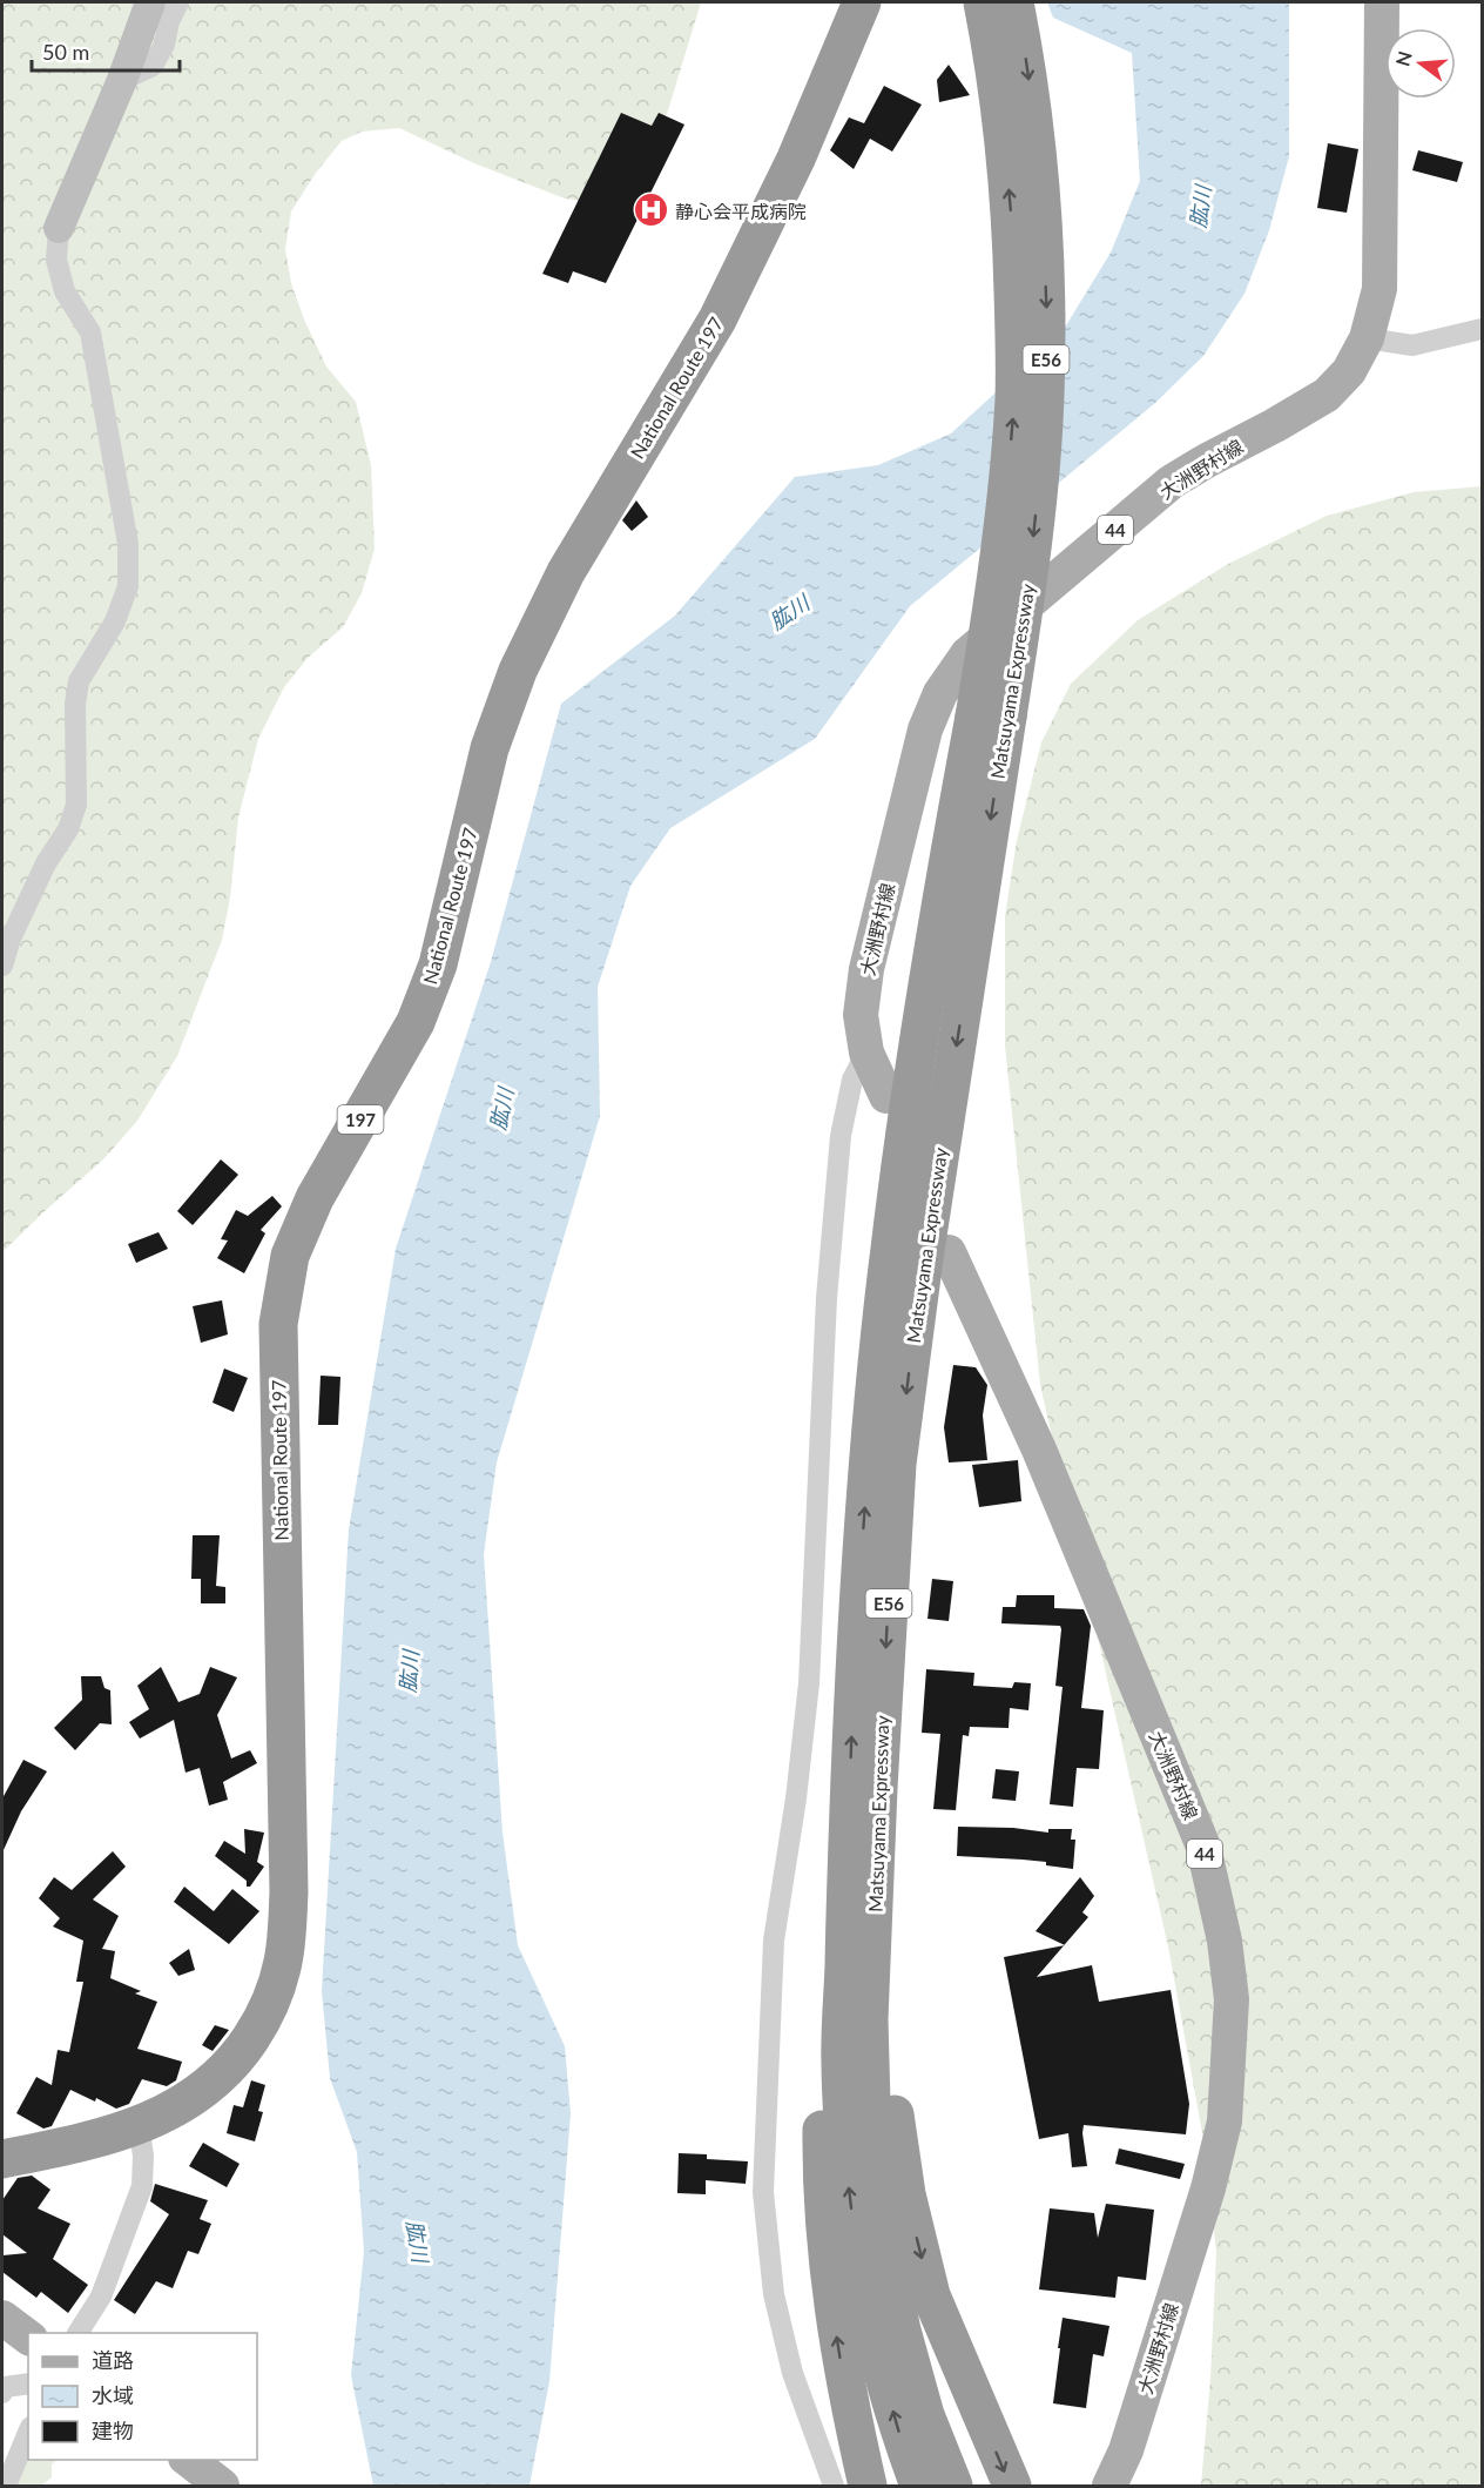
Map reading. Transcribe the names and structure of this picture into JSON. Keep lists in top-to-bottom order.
{
  "streets": {
    "highway": [
      "E56",
      "National Route 197",
      "Matsuyama Expressway",
      "197"
    ],
    "main road": ["大洲野村線", "44"]
  },
  "water": ["肱川"],
  "places": {
    "hospital": ["静心会平成病院"]
  },
  "legend": ["道路", "水域", "建物"],
  "scale_bar": "50 m",
  "north": "left"
}
